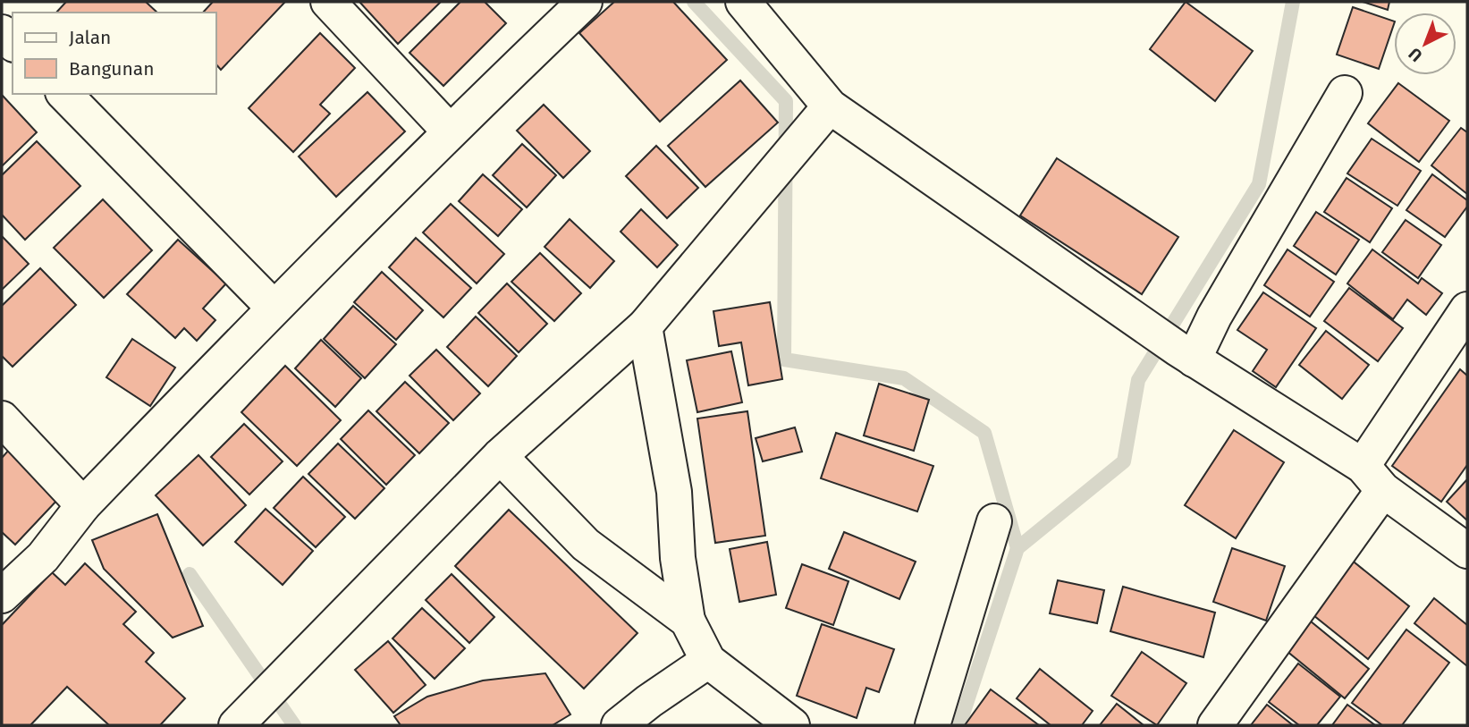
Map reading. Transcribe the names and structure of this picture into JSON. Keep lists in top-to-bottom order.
{
  "legend": ["Jalan", "Bangunan"],
  "north": "bottom left"
}
